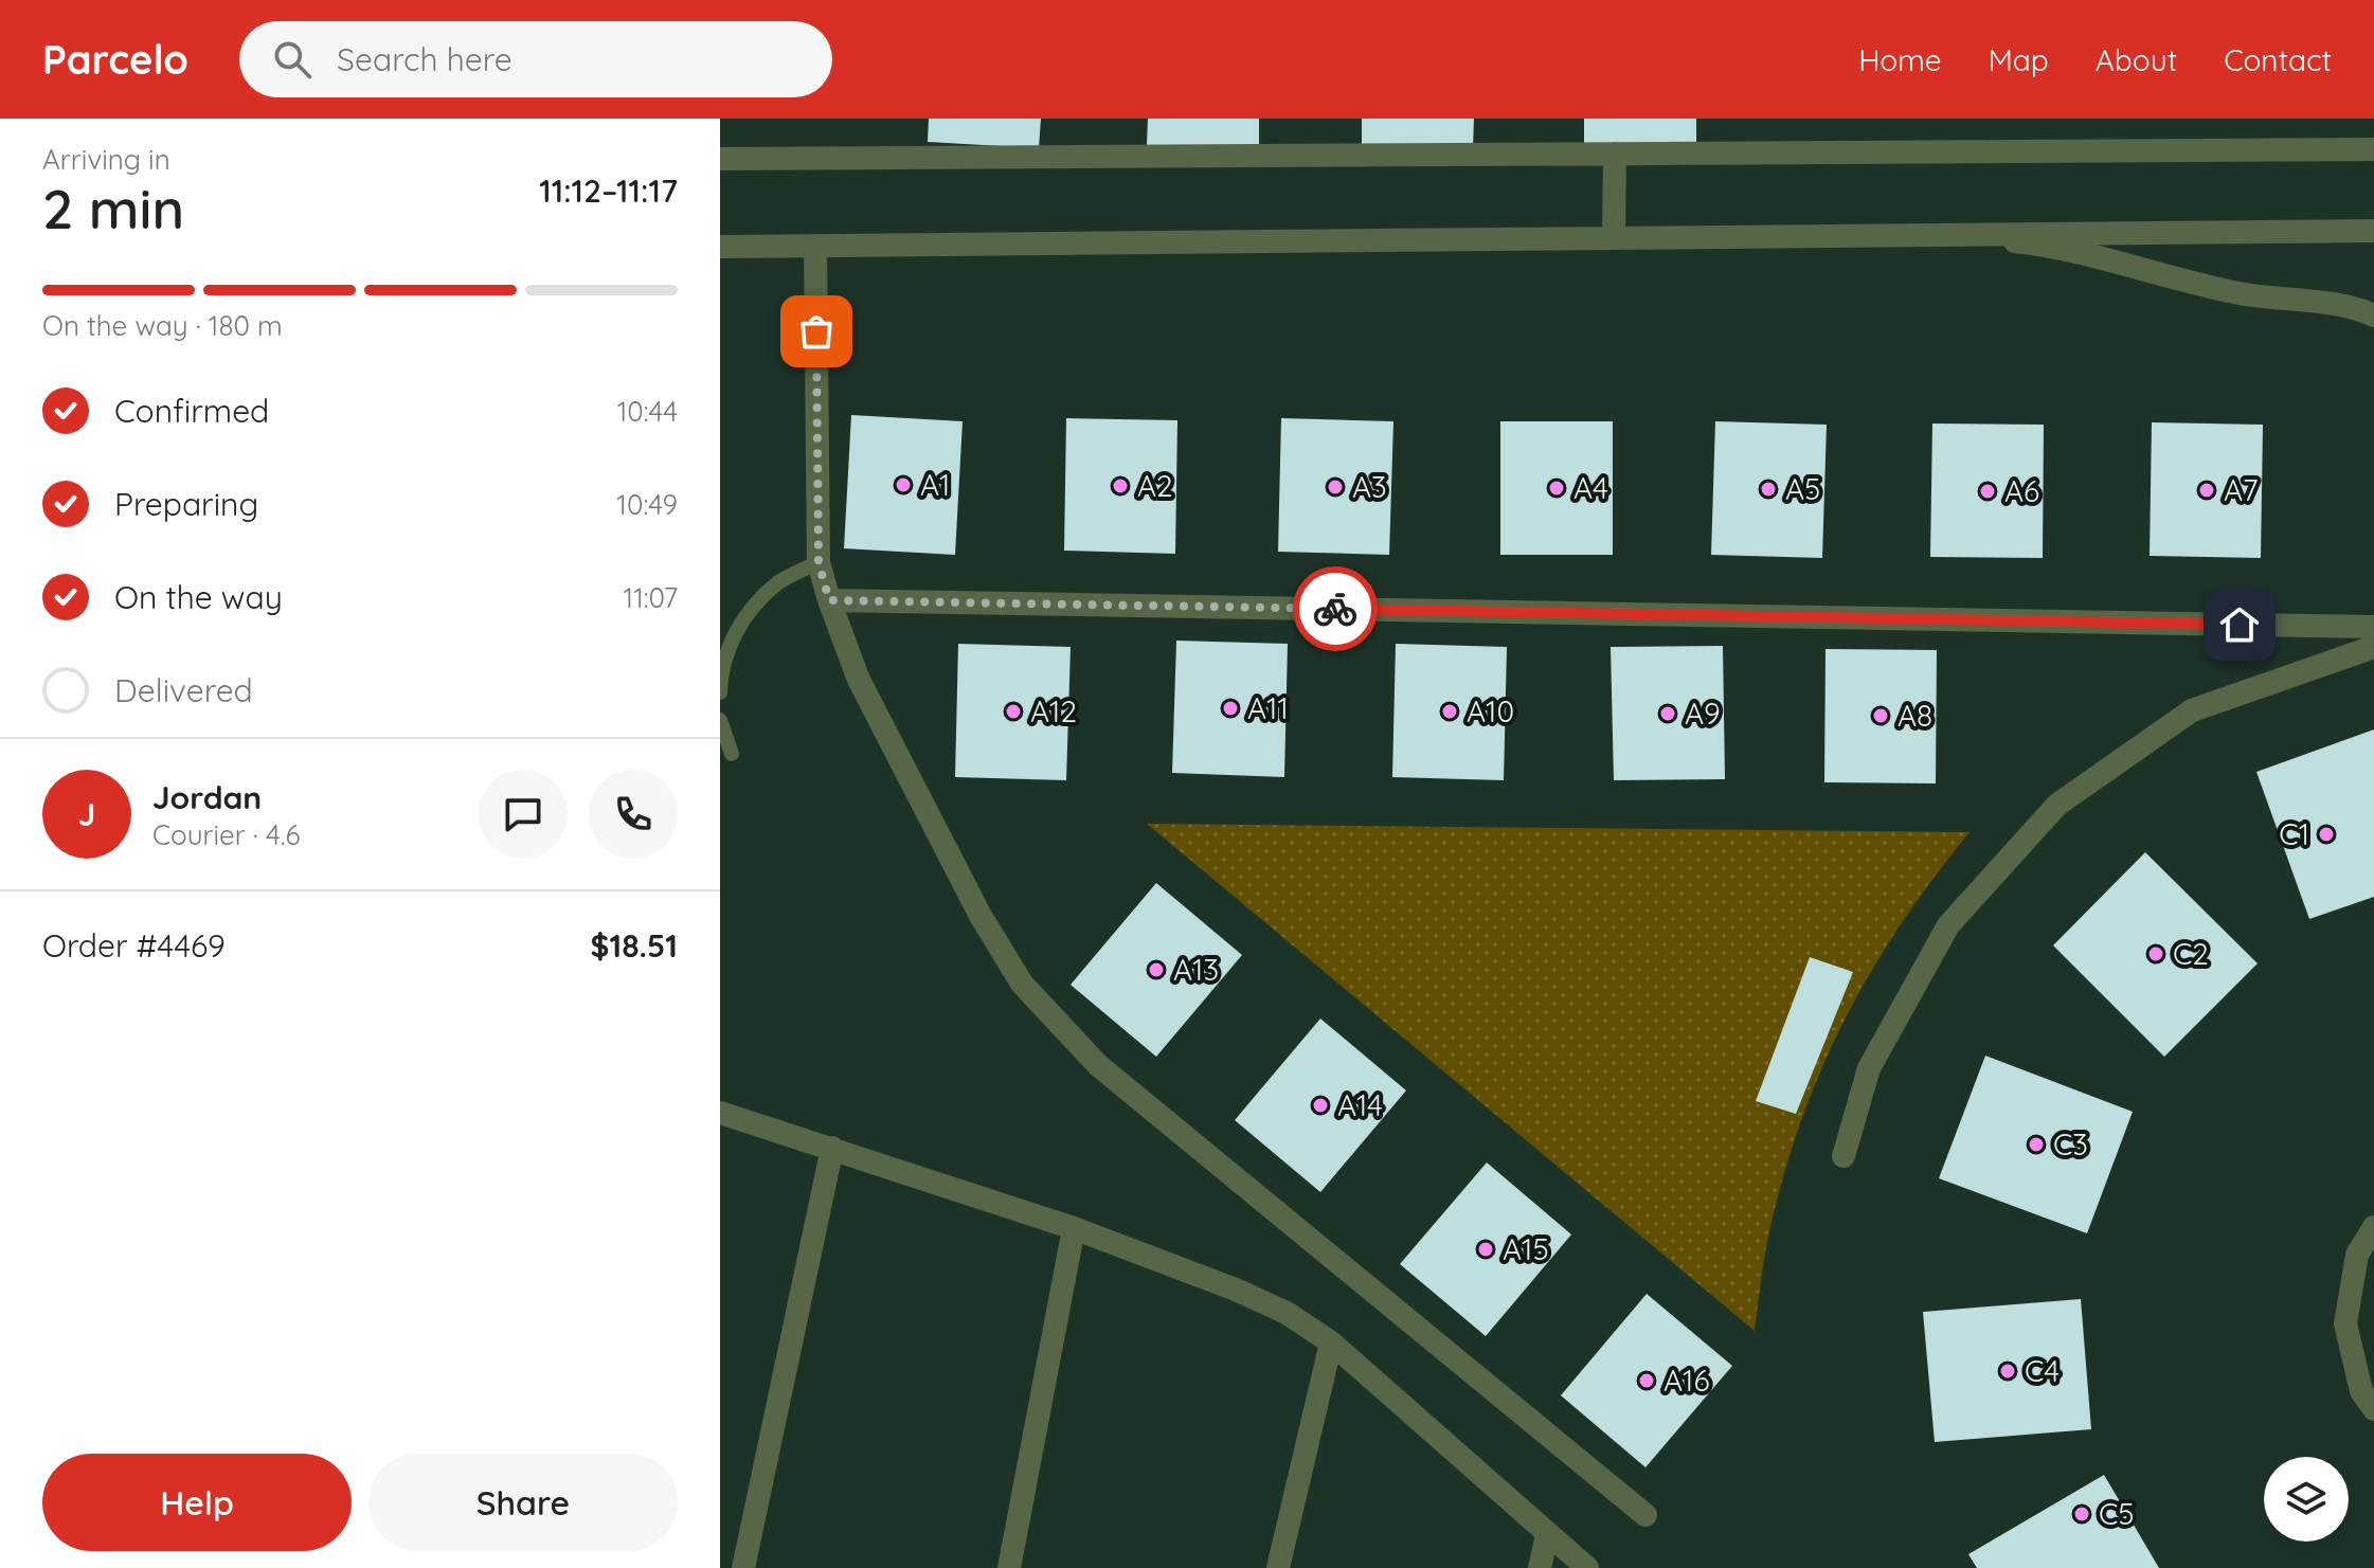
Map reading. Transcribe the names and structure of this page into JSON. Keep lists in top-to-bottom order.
{
  "places": [
    "A1",
    "A2",
    "A3",
    "A4",
    "A5",
    "A7",
    "A6",
    "A11",
    "A12",
    "A10",
    "A9",
    "A8",
    "C1",
    "C2",
    "A13",
    "A14",
    "C3",
    "A15",
    "C4",
    "A16",
    "C5"
  ],
  "page": {
    "header": "Parcelo",
    "search": "Search here",
    "nav": [
      "Home",
      "Map",
      "About",
      "Contact"
    ],
    "heading": ["2 min", "Arriving in", "11:12–11:17"],
    "panel": [
      "Jordan",
      "Courier · 4.6",
      "Order #4469",
      "$18.51"
    ],
    "bar": "On the way · 180 m",
    "list": [
      ["Confirmed", "10:44"],
      ["Preparing", "10:49"],
      ["On the way", "11:07"],
      "Delivered"
    ],
    "round": "J",
    "buttons": ["Help", "Share"]
  }
}
